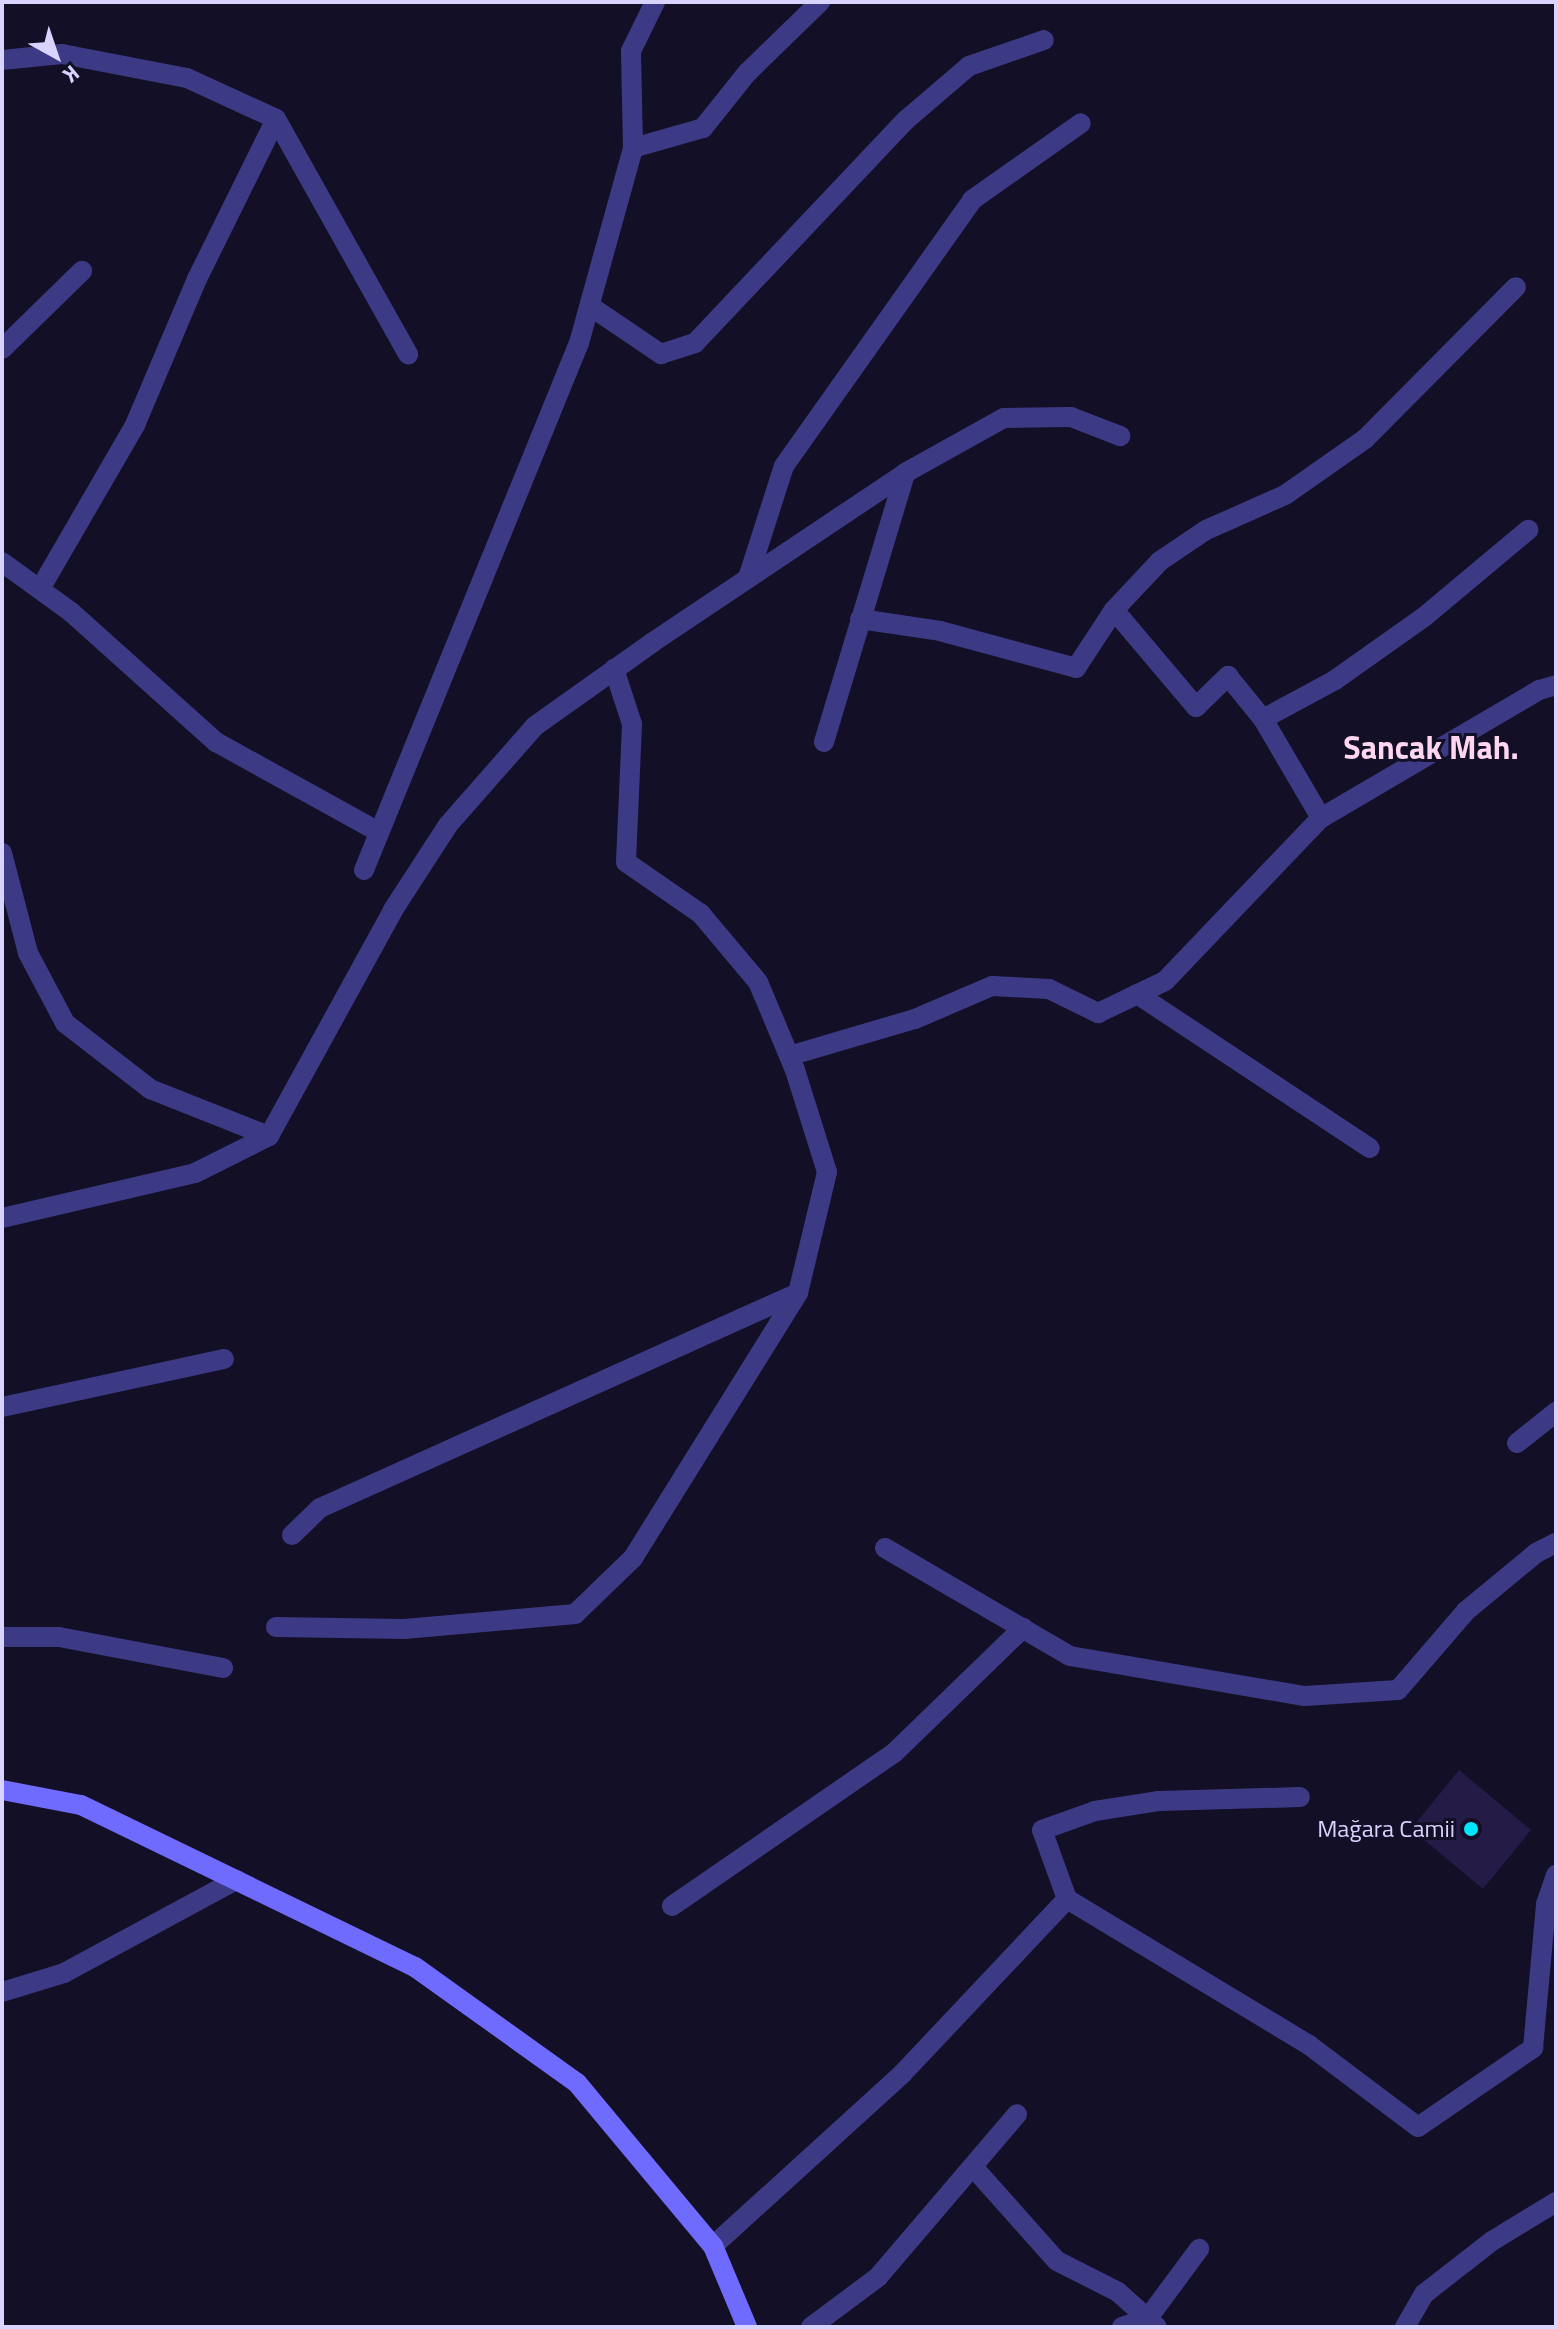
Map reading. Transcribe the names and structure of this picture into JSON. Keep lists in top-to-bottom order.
{
  "districts": ["Sancak Mah."],
  "places": ["Mağara Camii"],
  "north": "bottom right"
}
